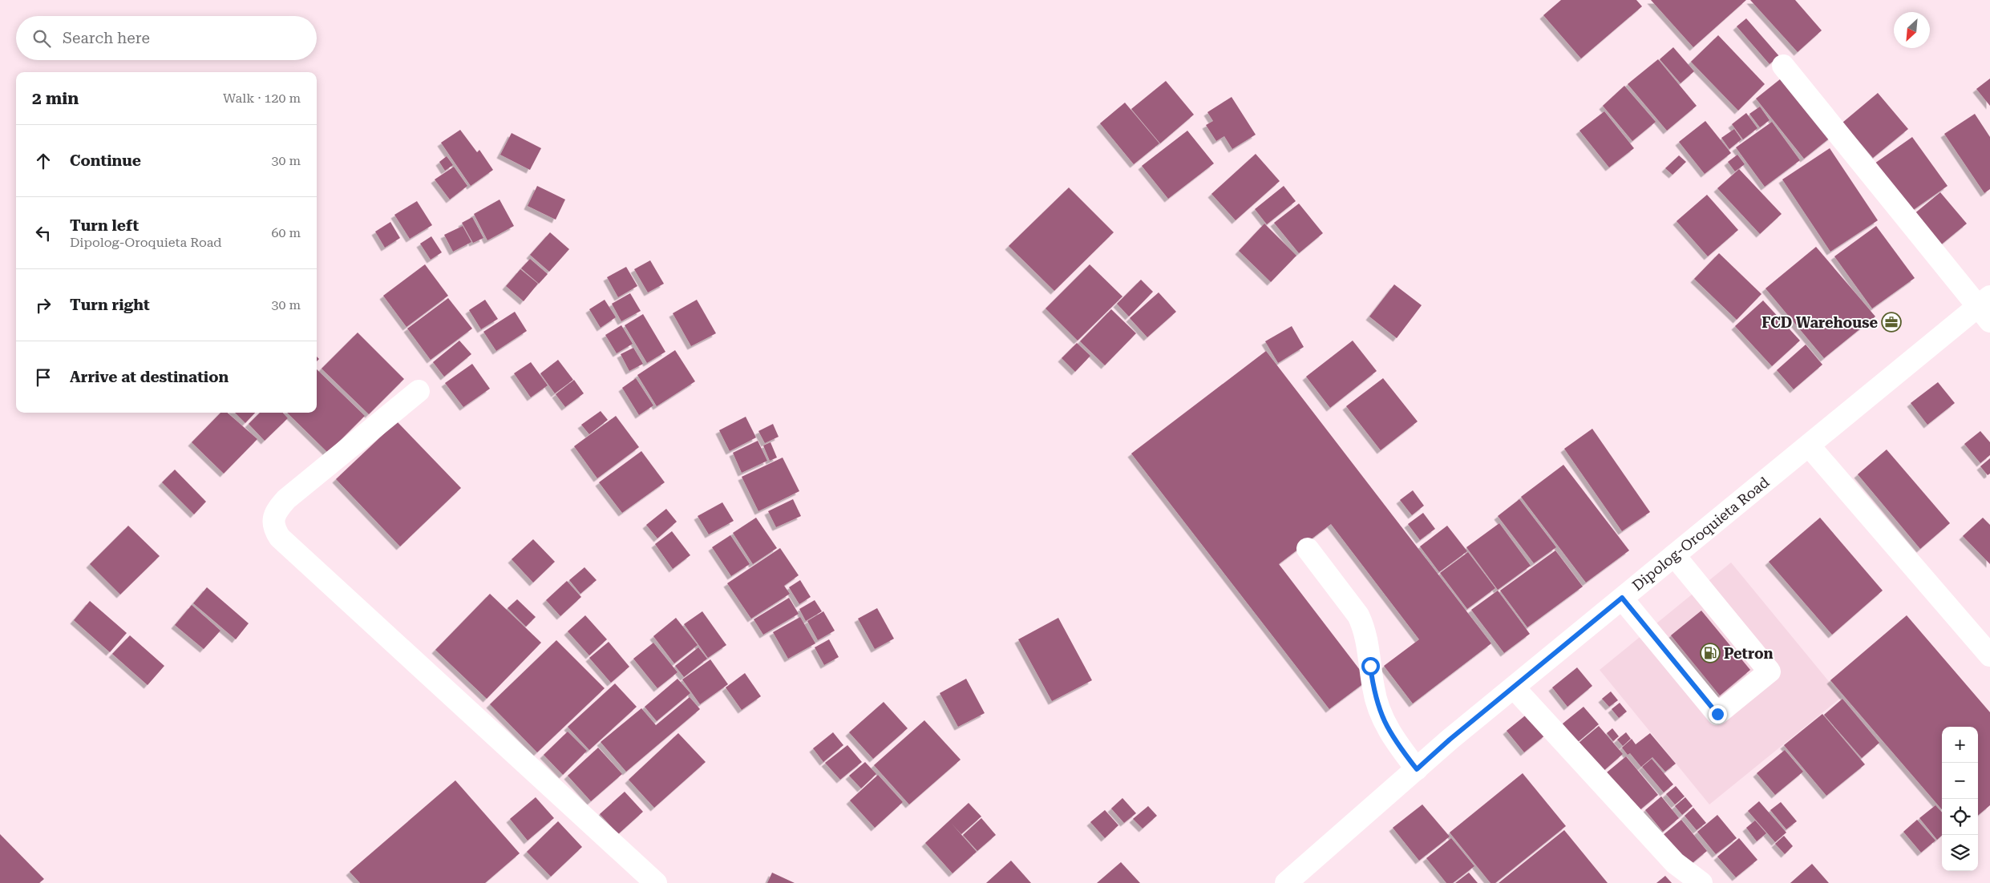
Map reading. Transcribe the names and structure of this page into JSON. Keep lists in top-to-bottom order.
{
  "streets": {
    "main road": ["Dipolog-Oroquieta Road"]
  },
  "places": {
    "office": ["FCD Warehouse"],
    "fuel station": ["Petron"]
  },
  "north": "bottom left",
  "page": {
    "search": "Search here",
    "heading": ["2 min", "Walk · 120 m"],
    "list": [
      ["Continue", "30 m"],
      ["Turn left", "Dipolog-Oroquieta Road", "60 m"],
      ["Turn right", "30 m"],
      "Arrive at destination"
    ],
    "map_buttons": ["+", "−"]
  }
}
